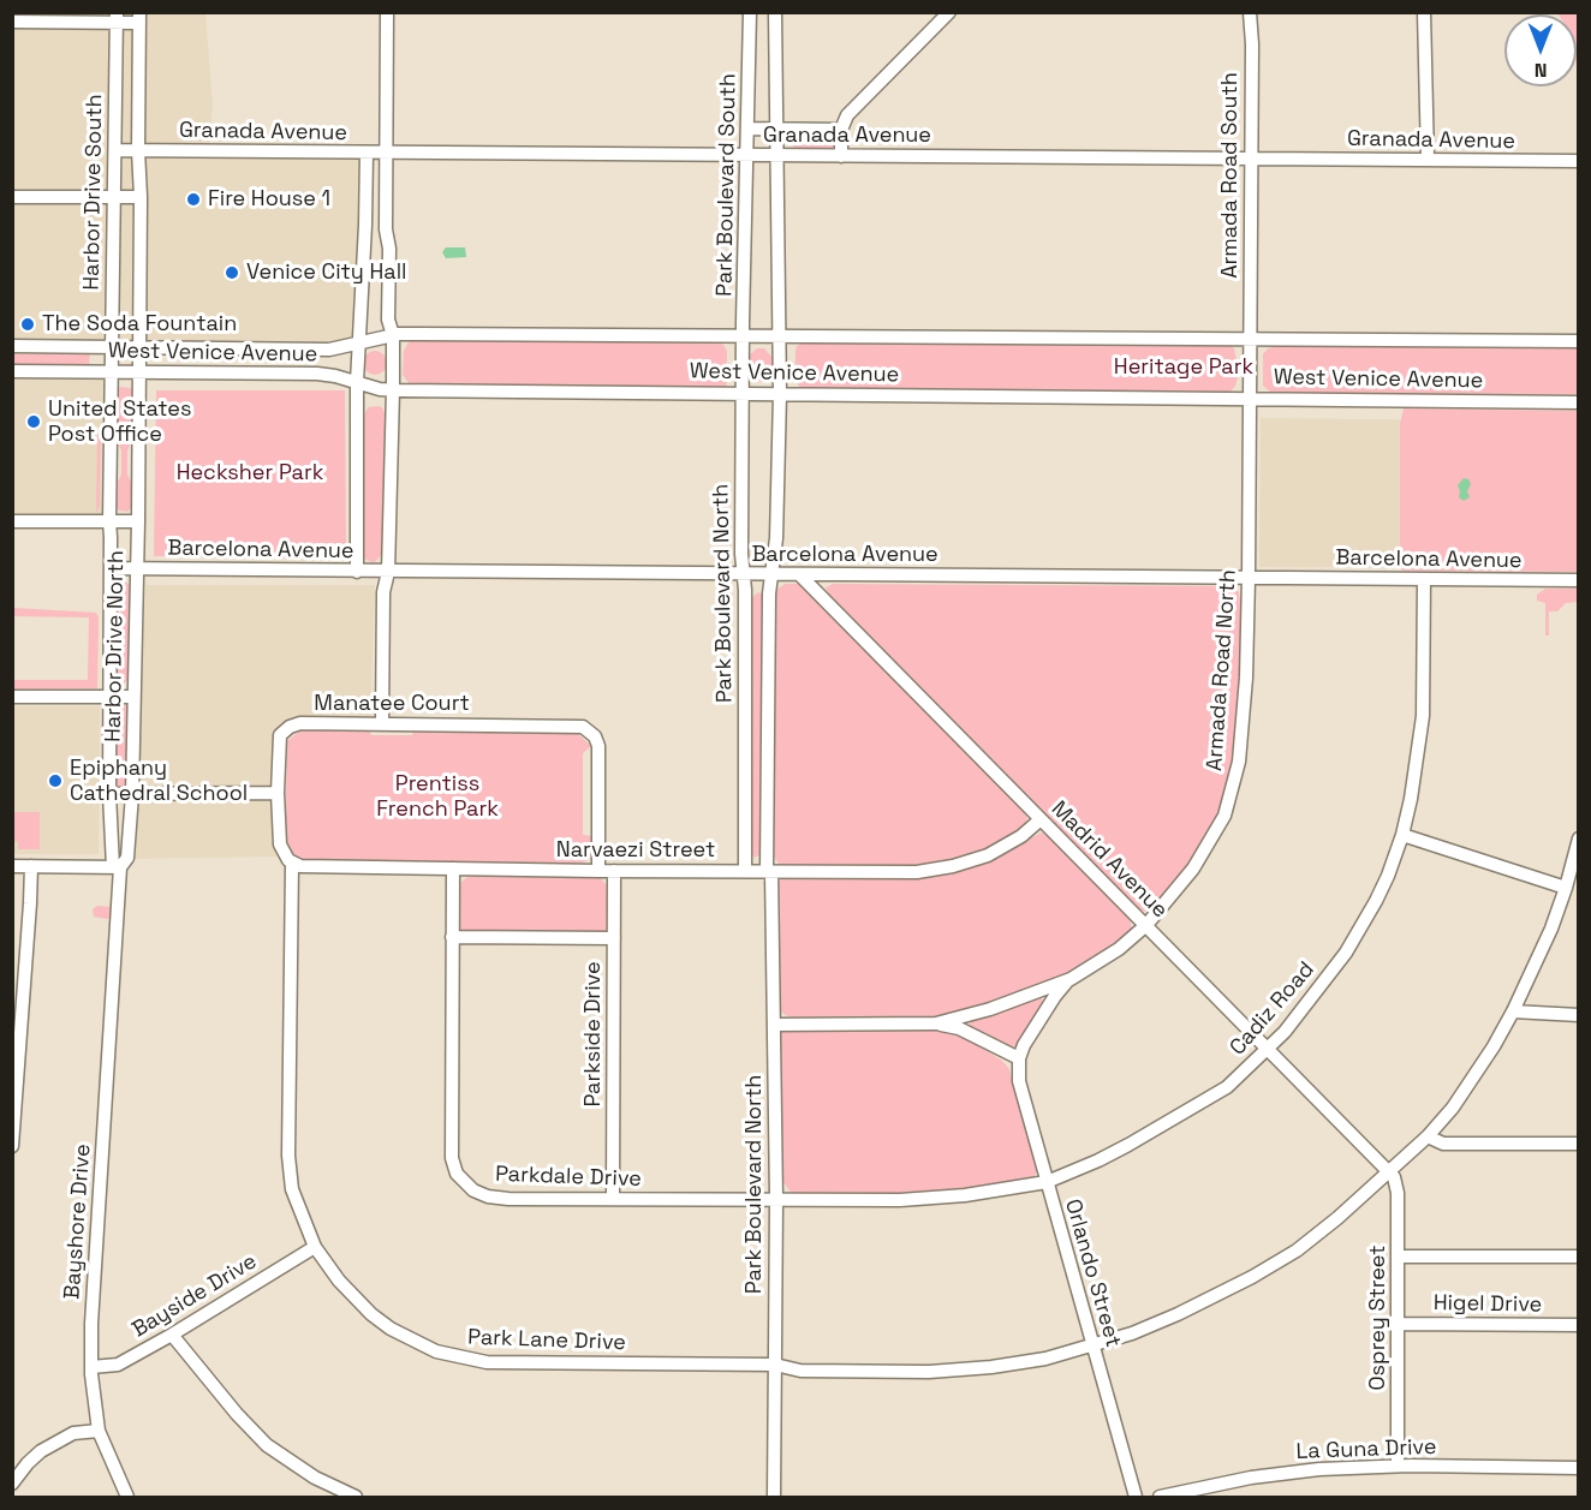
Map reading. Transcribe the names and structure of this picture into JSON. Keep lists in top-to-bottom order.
{
  "streets": {
    "street": [
      "Granada Avenue",
      "Armada Road South",
      "Park Boulevard South",
      "Harbor Drive South",
      "West Venice Avenue",
      "Barcelona Avenue",
      "Park Boulevard North",
      "Harbor Drive North",
      "Armada Road North",
      "Manatee Court",
      "Narvaezi Street",
      "Madrid Avenue",
      "Cadiz Road",
      "Parkside Drive",
      "Parkdale Drive",
      "Bayshore Drive",
      "Orlando Street",
      "Bayside Drive",
      "Higel Drive",
      "Osprey Street",
      "Park Lane Drive",
      "La Guna Drive"
    ]
  },
  "crossings": [
    ["Granada Avenue", "Armada Road South"],
    ["Granada Avenue", "Park Boulevard South"],
    ["Granada Avenue", "Harbor Drive South"],
    ["Armada Road South", "West Venice Avenue"],
    ["Armada Road South", "Armada Road North"],
    ["Park Boulevard South", "West Venice Avenue"],
    ["Park Boulevard South", "Park Boulevard North"],
    ["Harbor Drive South", "West Venice Avenue"],
    ["Harbor Drive South", "Harbor Drive North"],
    ["West Venice Avenue", "Park Boulevard North"],
    ["West Venice Avenue", "Harbor Drive North"],
    ["West Venice Avenue", "Armada Road North"],
    ["Barcelona Avenue", "Park Boulevard North"],
    ["Barcelona Avenue", "Harbor Drive North"],
    ["Barcelona Avenue", "Armada Road North"],
    ["Barcelona Avenue", "Madrid Avenue"],
    ["Barcelona Avenue", "Cadiz Road"],
    ["Park Boulevard North", "Armada Road North"],
    ["Park Boulevard North", "Narvaezi Street"],
    ["Park Boulevard North", "Cadiz Road"],
    ["Park Boulevard North", "Parkdale Drive"],
    ["Park Boulevard North", "Park Lane Drive"],
    ["Harbor Drive North", "Bayshore Drive"],
    ["Armada Road North", "Madrid Avenue"],
    ["Manatee Court", "Narvaezi Street"],
    ["Narvaezi Street", "Madrid Avenue"],
    ["Narvaezi Street", "Parkside Drive"],
    ["Narvaezi Street", "Parkdale Drive"],
    ["Narvaezi Street", "Park Lane Drive"],
    ["Madrid Avenue", "Cadiz Road"],
    ["Madrid Avenue", "Osprey Street"],
    ["Madrid Avenue", "Park Lane Drive"],
    ["Cadiz Road", "Parkdale Drive"],
    ["Cadiz Road", "Orlando Street"],
    ["Parkside Drive", "Parkdale Drive"],
    ["Bayshore Drive", "Bayside Drive"],
    ["Orlando Street", "Park Lane Drive"],
    ["Bayside Drive", "Park Lane Drive"],
    ["Higel Drive", "Osprey Street"],
    ["Osprey Street", "Park Lane Drive"],
    ["Osprey Street", "La Guna Drive"]
  ],
  "parks": ["Heritage Park", "Hecksher Park", "Prentiss French Park"],
  "places": [
    "Fire House 1",
    "Venice City Hall",
    "The Soda Fountain",
    "United States Post Office",
    "Epiphany Cathedral School"
  ],
  "north": "bottom"
}
